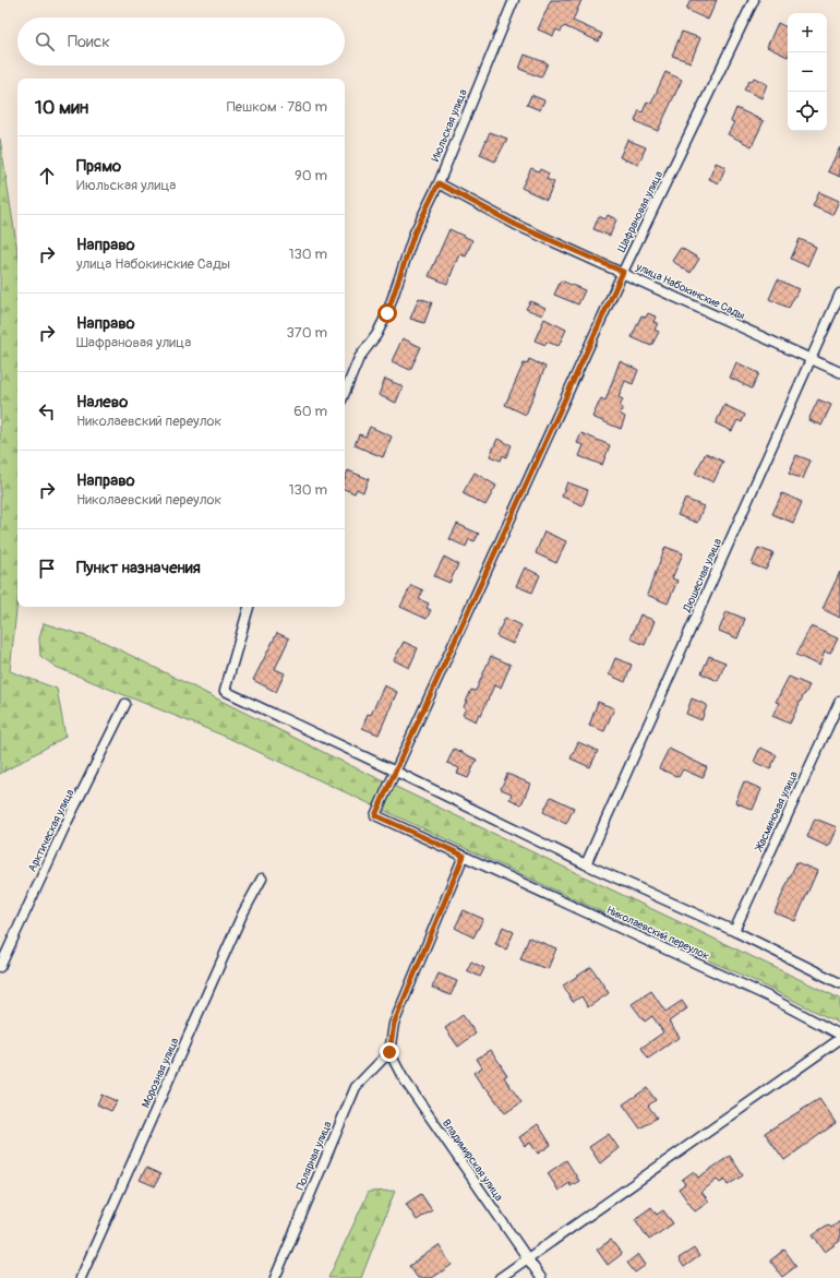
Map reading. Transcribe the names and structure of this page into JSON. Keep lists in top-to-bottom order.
{
  "streets": {
    "street": [
      "Июльская улица",
      "Шафрановая улица",
      "улица Набокинские Сады",
      "Дюшесная улица",
      "Жасминовая улица",
      "Арктическая улица",
      "Николаевский переулок",
      "Морозная улица",
      "Полярная улица",
      "Владимирская улица"
    ]
  },
  "crossings": [
    ["Июльская улица", "улица Набокинские Сады"],
    ["Шафрановая улица", "улица Набокинские Сады"],
    ["Шафрановая улица", "Николаевский переулок"],
    ["улица Набокинские Сады", "Дюшесная улица"],
    ["Полярная улица", "Владимирская улица"]
  ],
  "page": {
    "map_buttons": ["+", "−"],
    "search": "Поиск",
    "heading": ["10 мин", "Пешком · 780 m"],
    "list": [
      ["Прямо", "Июльская улица", "90 m"],
      ["Направо", "улица Набокинские Сады", "130 m"],
      ["Направо", "Шафрановая улица", "370 m"],
      ["Налево", "Николаевский переулок", "60 m"],
      ["Направо", "Николаевский переулок", "130 m"],
      "Пункт назначения"
    ]
  }
}
